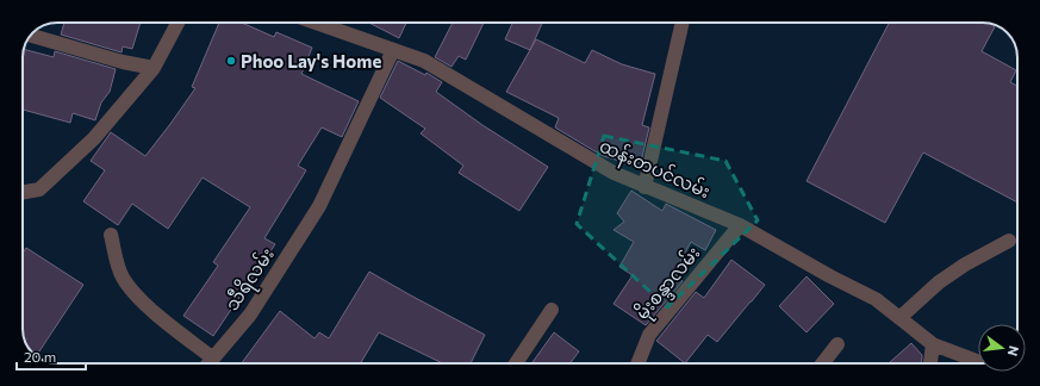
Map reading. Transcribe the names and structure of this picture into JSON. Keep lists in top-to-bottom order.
{
  "streets": {
    "street": ["ထန်းတပင်လမ်း", "သီရိလမ်း", "မိုးစန္ဒာလမ်း"]
  },
  "crossings": [
    ["ထန်းတပင်လမ်း", "သီရိလမ်း"],
    ["ထန်းတပင်လမ်း", "မိုးစန္ဒာလမ်း"]
  ],
  "places": ["Phoo Lay's Home"],
  "scale_bar": "20 m",
  "north": "right"
}
